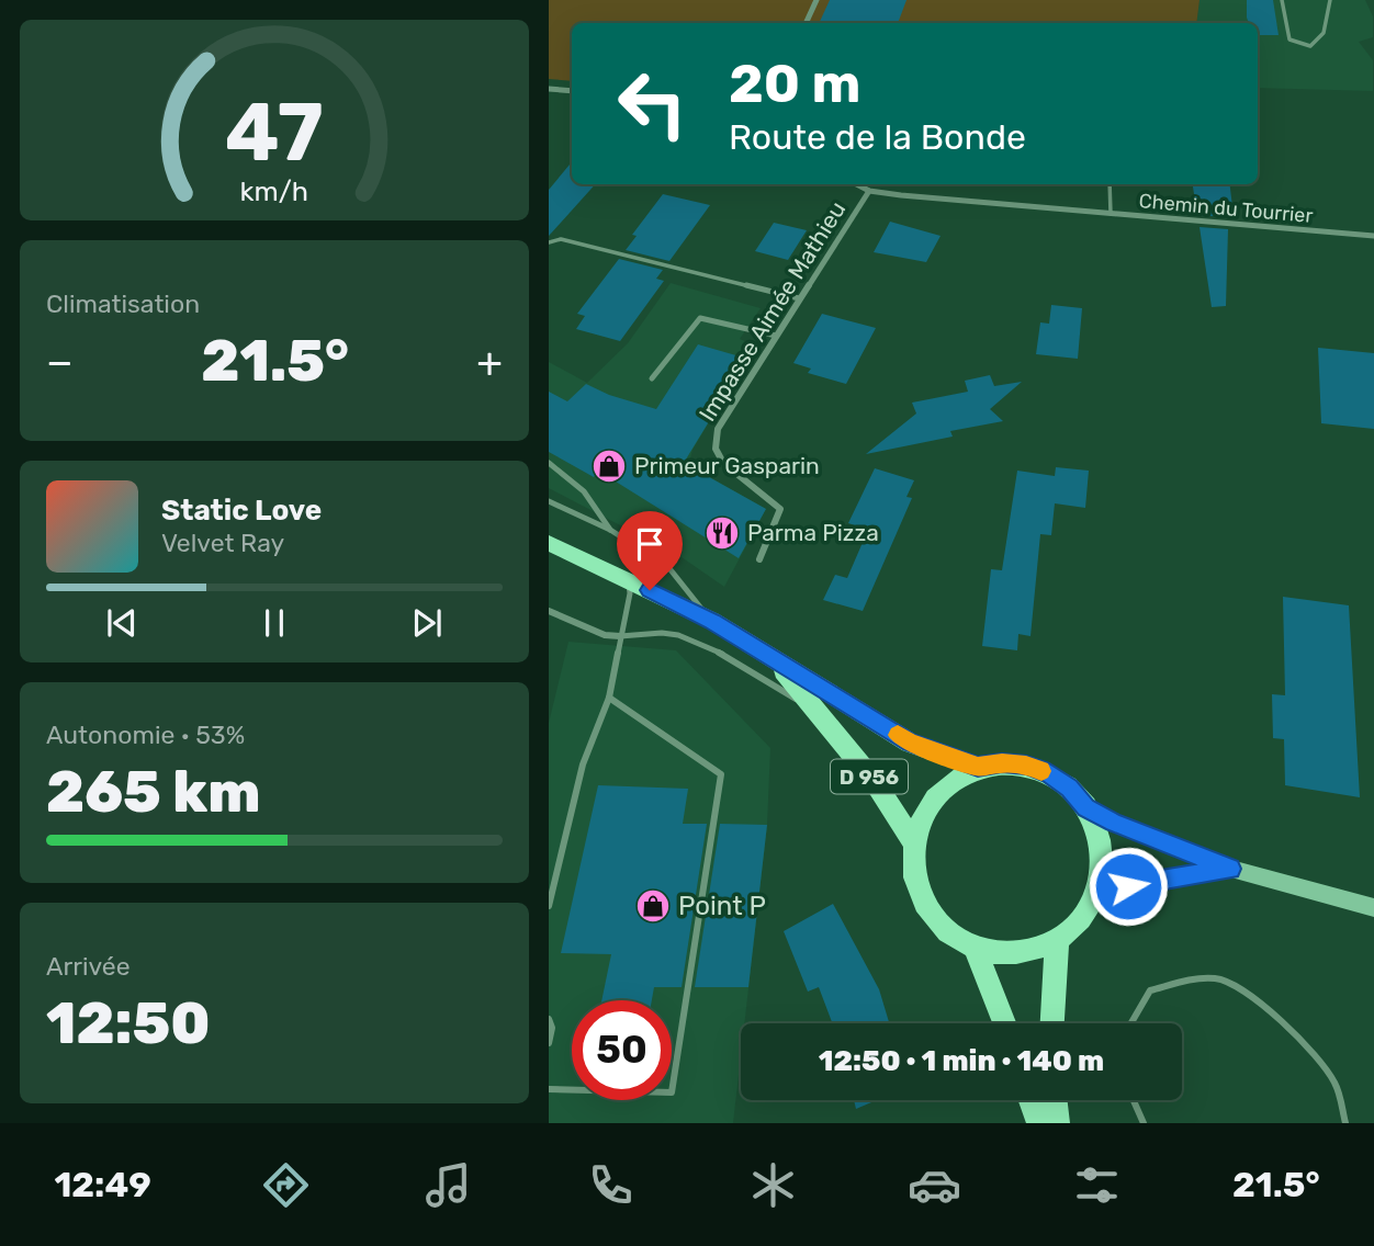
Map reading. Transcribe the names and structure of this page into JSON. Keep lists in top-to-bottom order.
{
  "streets": {
    "main road": ["D 956"],
    "street": ["Chemin du Tourrier", "Impasse Aimée Mathieu"]
  },
  "crossings": [
    ["Chemin du Tourrier", "Impasse Aimée Mathieu"]
  ],
  "places": {
    "shop": ["Primeur Gasparin", "Point P"],
    "restaurant": ["Parma Pizza"]
  },
  "page": {
    "turn": ["20 m", "Route de la Bonde"],
    "tile": [
      "Climatisation",
      ["Autonomie · 53%", "265 km"],
      ["Arrivée", "12:50"]
    ],
    "heat": ["−", "21.5°", "+"],
    "song": ["Static Love", "Velvet Ray"],
    "limit": "50",
    "trip": "12:50 · 1 min · 140 m",
    "tabs": ["12:49", "21.5°"],
    "gauge": ["47", "km/h"]
  }
}
